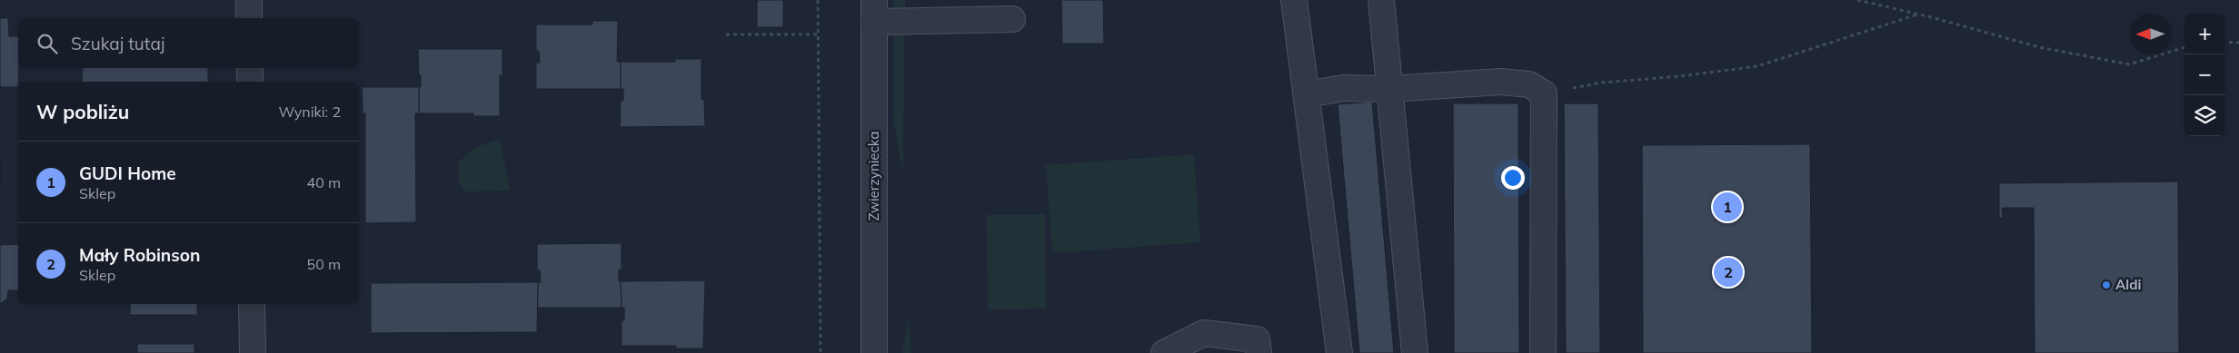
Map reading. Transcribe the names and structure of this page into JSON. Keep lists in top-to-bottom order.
{
  "streets": {
    "street": ["Zwierzyniecka"]
  },
  "places": ["Aldi"],
  "north": "left",
  "page": {
    "map_buttons": ["+", "−"],
    "search": "Szukaj tutaj",
    "heading": ["W pobliżu", "Wyniki: 2"],
    "list": [
      {
        "mark": "1",
        "name": "GUDI Home",
        "note": "Sklep",
        "value": "40 m"
      },
      {
        "mark": "2",
        "name": "Mały Robinson",
        "note": "Sklep",
        "value": "50 m"
      }
    ],
    "pins": ["1", "2"]
  }
}
